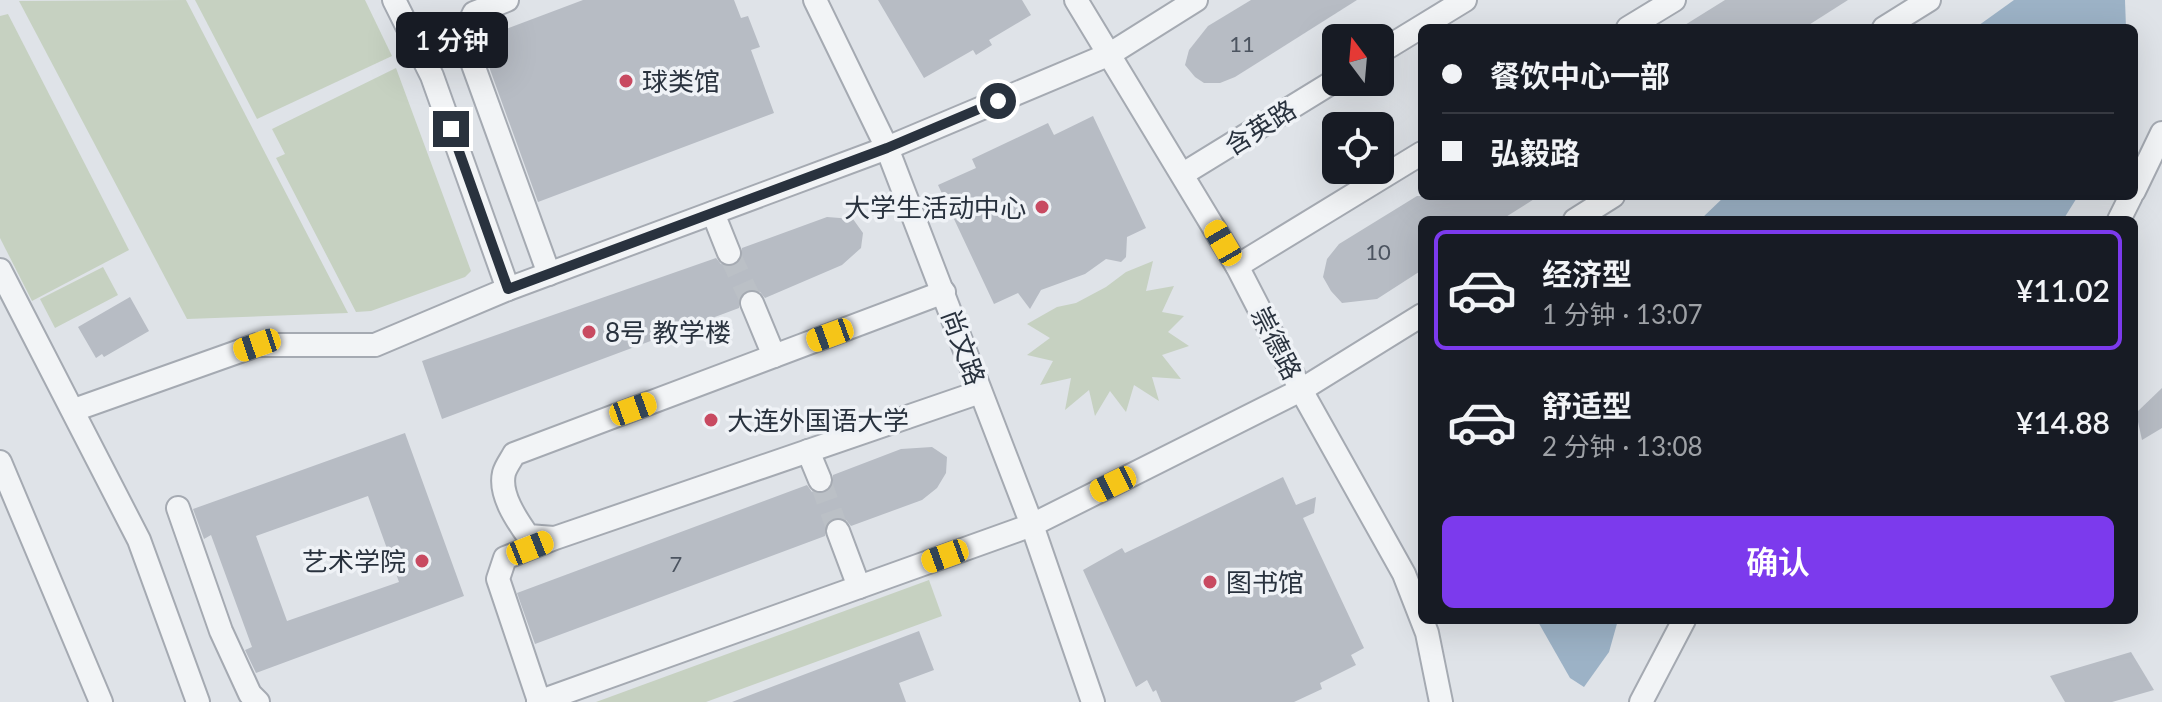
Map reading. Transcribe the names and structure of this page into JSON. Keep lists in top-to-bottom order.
{
  "streets": {
    "street": ["含英路", "崇德路", "尚文路"]
  },
  "crossings": [
    ["含英路", "崇德路"]
  ],
  "places": [
    "球类馆",
    "大学生活动中心",
    "8号 教学楼",
    "大连外国语大学",
    "艺术学院",
    "图书馆"
  ],
  "house_numbers": ["11", "10", "7"],
  "north": "top",
  "page": {
    "bubble": "1 分钟",
    "banner": ["餐饮中心一部", "弘毅路"],
    "list": [
      {
        "name": "经济型",
        "note": "1 分钟 · 13:07",
        "value": "¥11.02"
      },
      {
        "name": "舒适型",
        "note": "2 分钟 · 13:08",
        "value": "¥14.88"
      }
    ],
    "buttons": "确认"
  }
}
